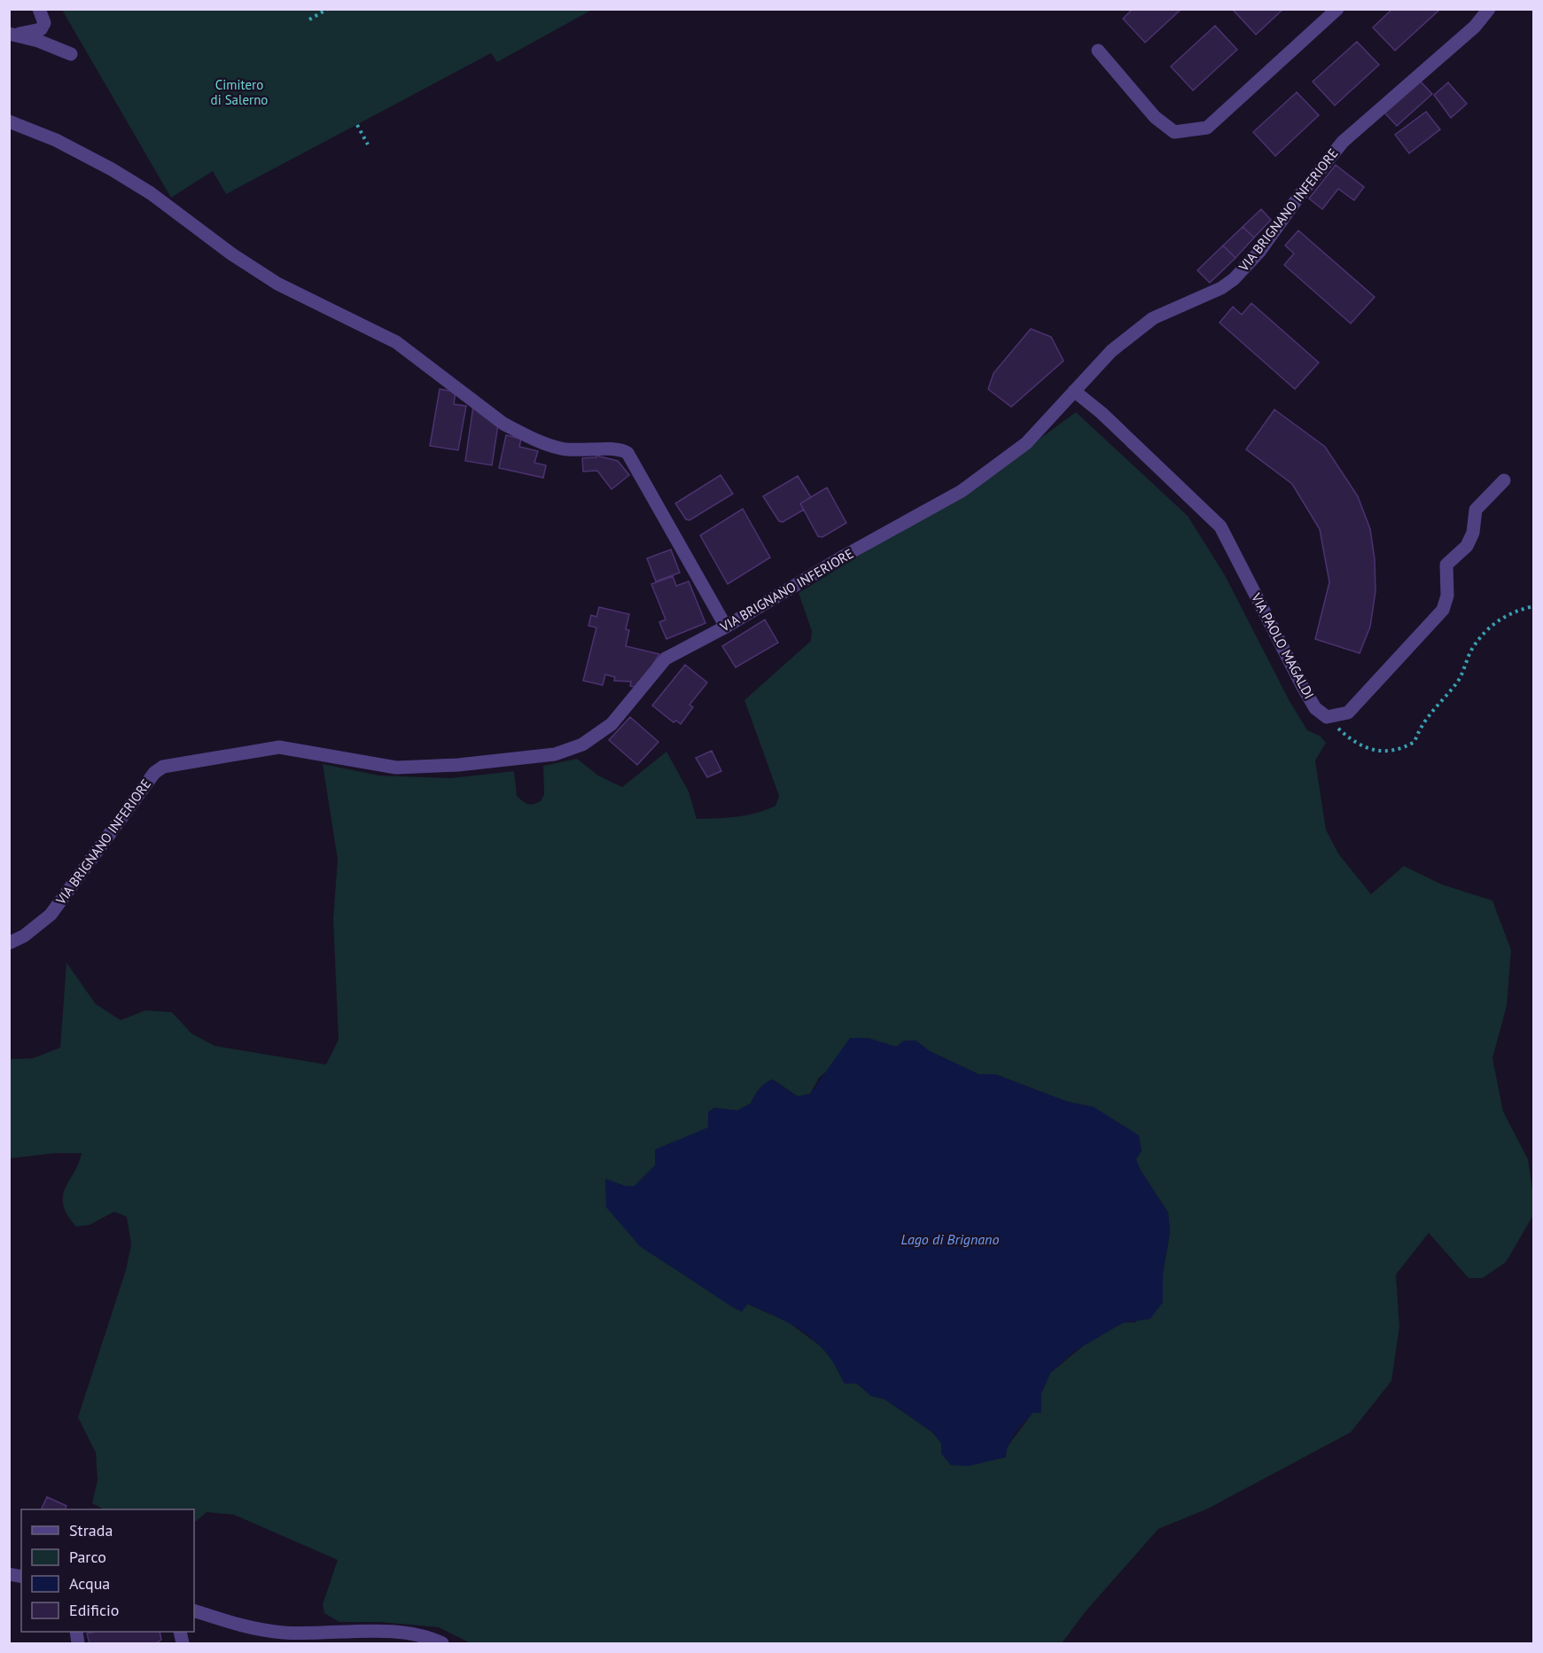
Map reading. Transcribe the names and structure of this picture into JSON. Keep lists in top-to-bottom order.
{
  "streets": {
    "street": ["VIA BRIGNANO INFERIORE", "VIA PAOLO MAGALDI"]
  },
  "crossings": [
    ["VIA BRIGNANO INFERIORE", "VIA PAOLO MAGALDI"]
  ],
  "water": ["Lago di Brignano"],
  "parks": ["Cimitero di Salerno"],
  "legend": [
    "Strada",
    "Parco",
    "Acqua",
    "Edificio"
  ]
}
